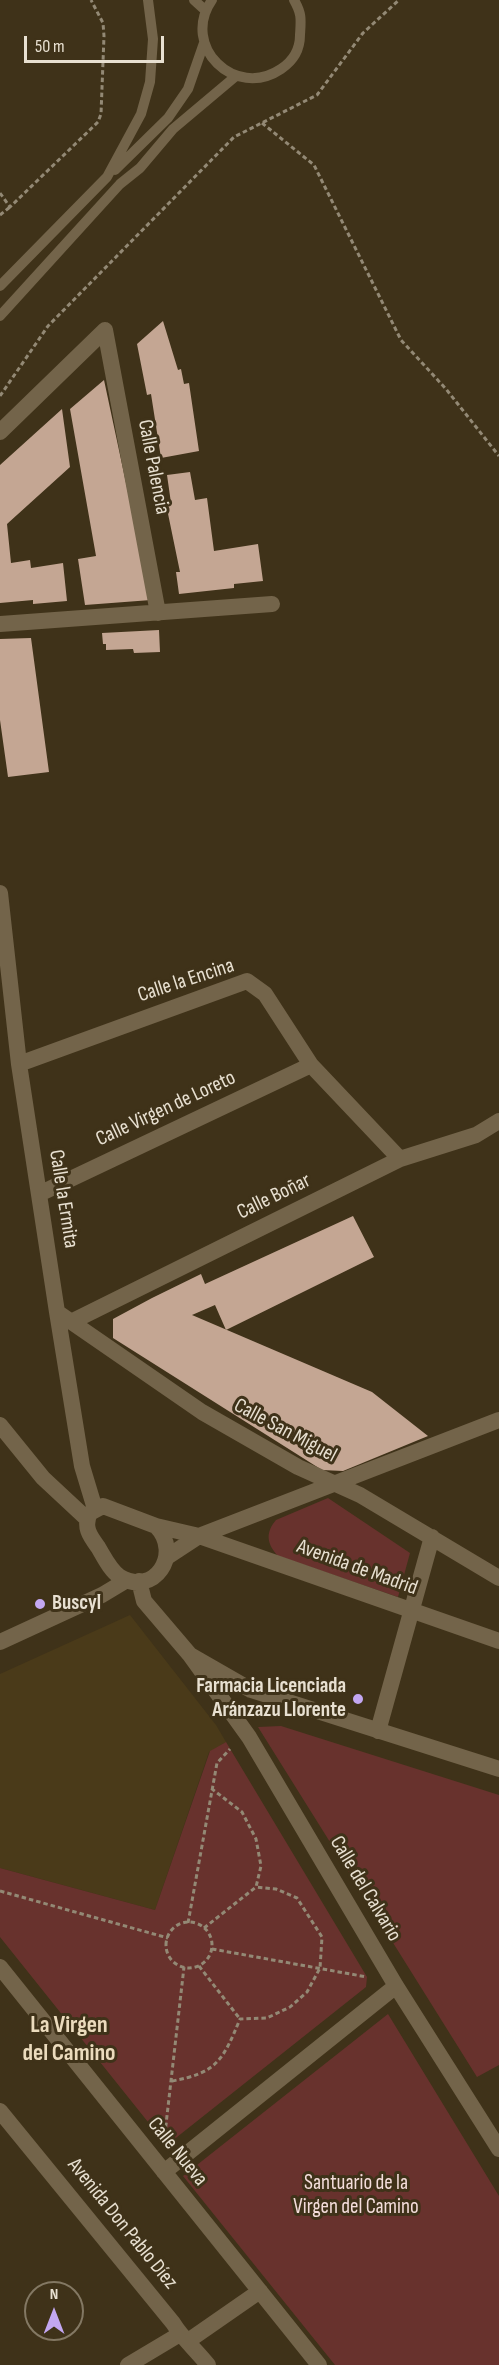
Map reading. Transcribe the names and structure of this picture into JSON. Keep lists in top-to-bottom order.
{
  "streets": {
    "street": [
      "Calle Palencia",
      "Calle la Encina",
      "Calle Virgen de Loreto",
      "Calle Boñar",
      "Calle la Ermita",
      "Calle San Miguel",
      "Avenida de Madrid",
      "Calle del Calvario",
      "Calle Nueva",
      "Avenida Don Pablo Díez"
    ]
  },
  "crossings": [
    ["Calle la Encina", "Calle Virgen de Loreto"],
    ["Calle la Encina", "Calle Boñar"],
    ["Calle la Encina", "Calle la Ermita"],
    ["Calle Virgen de Loreto", "Calle la Ermita"],
    ["Calle Boñar", "Calle San Miguel"],
    ["Calle la Ermita", "Calle San Miguel"],
    ["Calle la Ermita", "Avenida de Madrid"],
    ["Calle la Ermita", "Calle del Calvario"],
    ["Avenida de Madrid", "Calle del Calvario"]
  ],
  "districts": ["La Virgen del Camino"],
  "parks": ["Santuario de la Virgen del Camino"],
  "places": ["Buscyl", "Farmacia Licenciada Aránzazu Llorente"],
  "scale_bar": "50 m",
  "north": "top"
}
